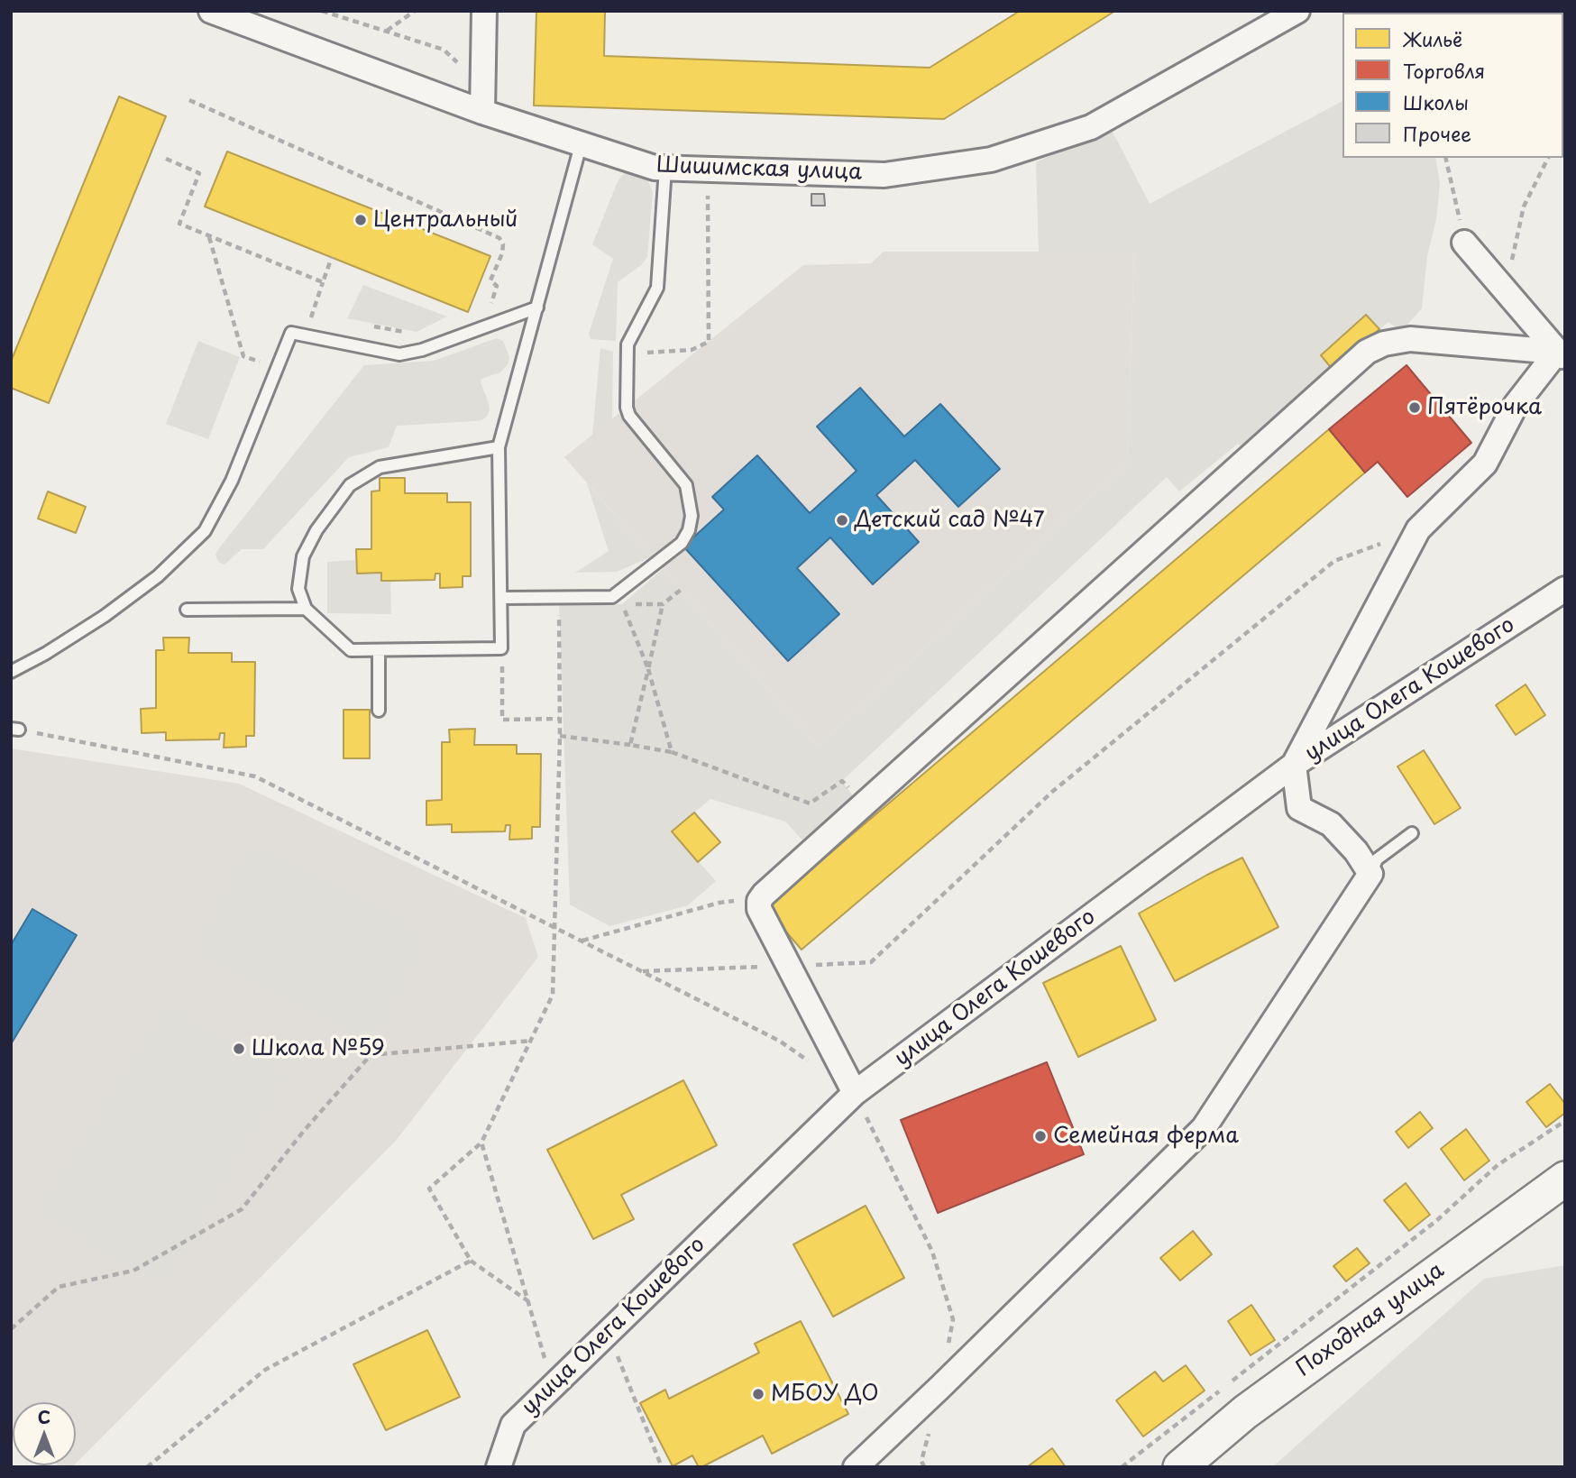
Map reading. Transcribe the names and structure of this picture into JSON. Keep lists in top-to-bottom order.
{
  "streets": {
    "main road": ["Походная улица"],
    "street": ["Шишимская улица", "улица Олега Кошевого"]
  },
  "places": [
    "Центральный",
    "Пятёрочка",
    "Детский сад №47",
    "Школа №59",
    "Семейная ферма",
    "МБОУ ДО"
  ],
  "legend": [
    "Жильё",
    "Торговля",
    "Школы",
    "Прочее"
  ],
  "north": "top"
}
